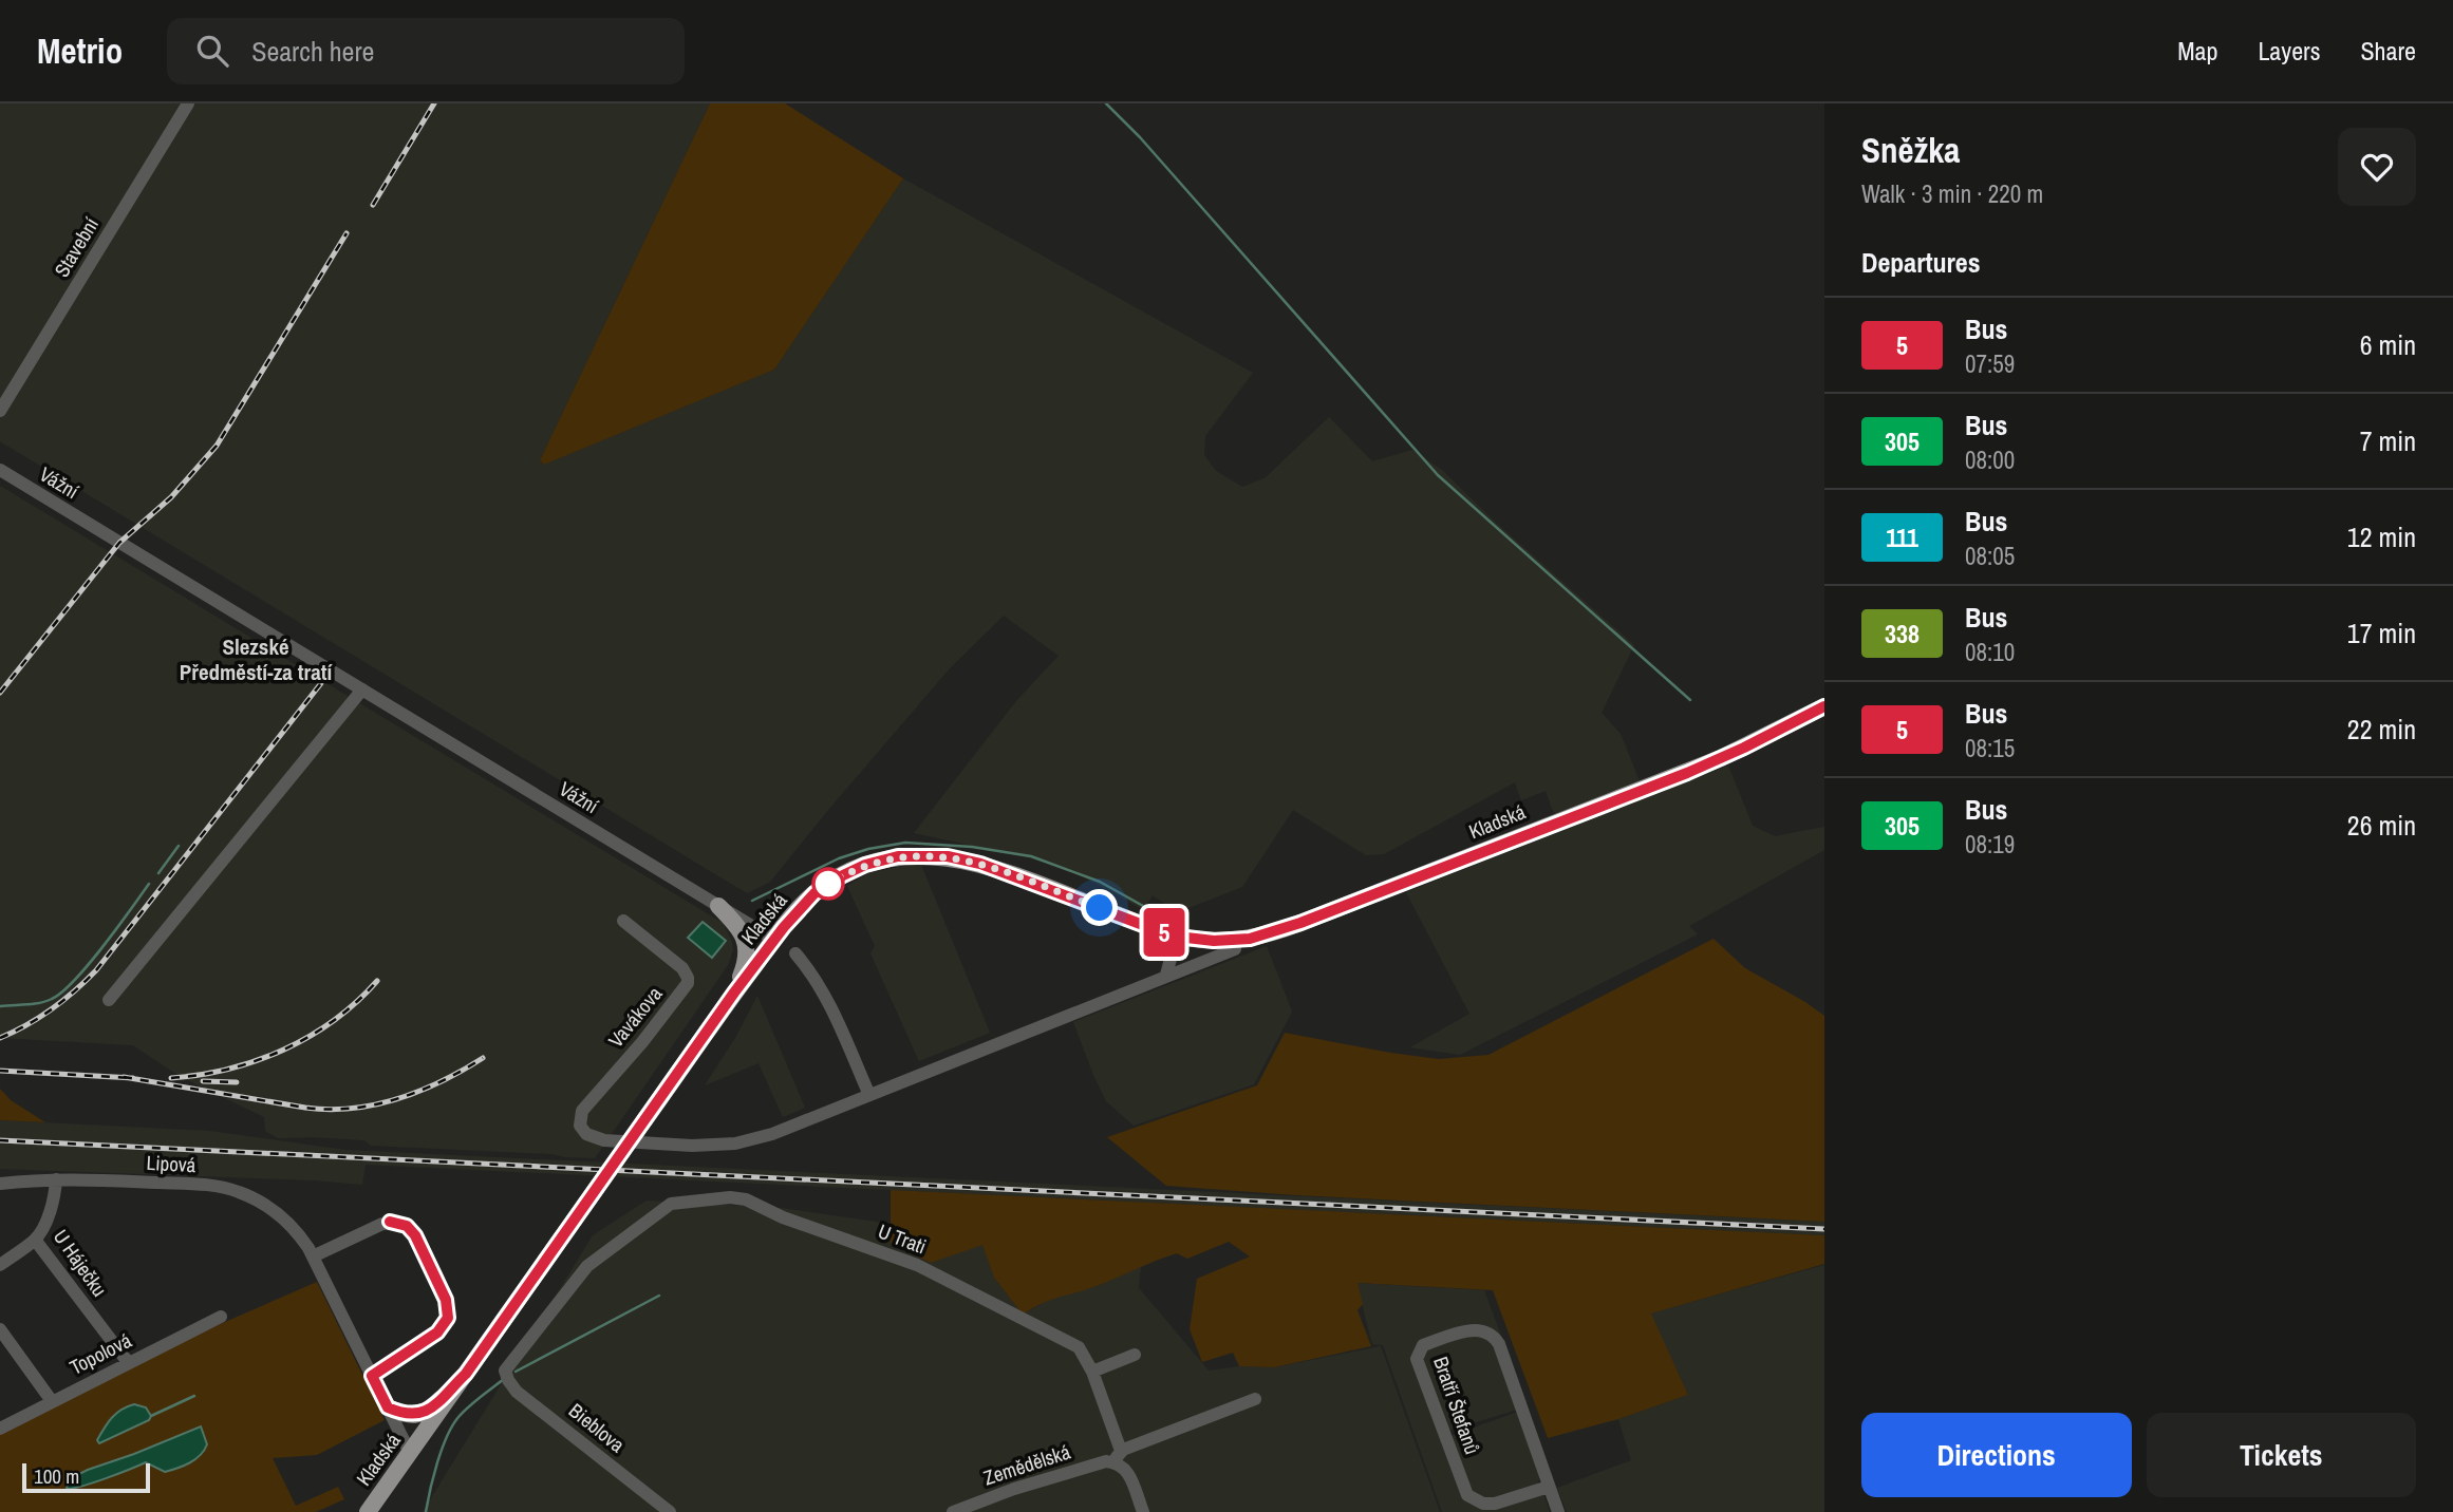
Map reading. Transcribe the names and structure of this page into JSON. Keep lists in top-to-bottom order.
{
  "streets": {
    "main road": ["Kladská"],
    "street": [
      "Stavební",
      "Vážní",
      "Vavákova",
      "Lipová",
      "U Trati",
      "U Háječku",
      "Topolová",
      "Bratří Štefanů",
      "Bieblova",
      "Zemědělská"
    ]
  },
  "crossings": [
    ["Vážní", "Kladská"],
    ["Kladská", "Lipová"],
    ["Lipová", "U Háječku"],
    ["U Trati", "Bieblova"],
    ["U Háječku", "Topolová"]
  ],
  "districts": ["Slezské Předměstí-za tratí"],
  "lines": ["bus line 5"],
  "scale_bar": "100 m",
  "page": {
    "header": "Metrio",
    "search": "Search here",
    "nav": ["Map", "Layers", "Share"],
    "on_map": "5",
    "heading": [
      ["Sněžka", "Walk · 3 min · 220 m"],
      "Departures"
    ],
    "list": [
      {
        "mark": "5",
        "name": "Bus",
        "note": "07:59",
        "value": "6 min"
      },
      {
        "mark": "305",
        "name": "Bus",
        "note": "08:00",
        "value": "7 min"
      },
      {
        "mark": "111",
        "name": "Bus",
        "note": "08:05",
        "value": "12 min"
      },
      {
        "mark": "338",
        "name": "Bus",
        "note": "08:10",
        "value": "17 min"
      },
      {
        "mark": "5",
        "name": "Bus",
        "note": "08:15",
        "value": "22 min"
      },
      {
        "mark": "305",
        "name": "Bus",
        "note": "08:19",
        "value": "26 min"
      }
    ],
    "buttons": ["Directions", "Tickets"],
    "scale": "100 m"
  }
}
